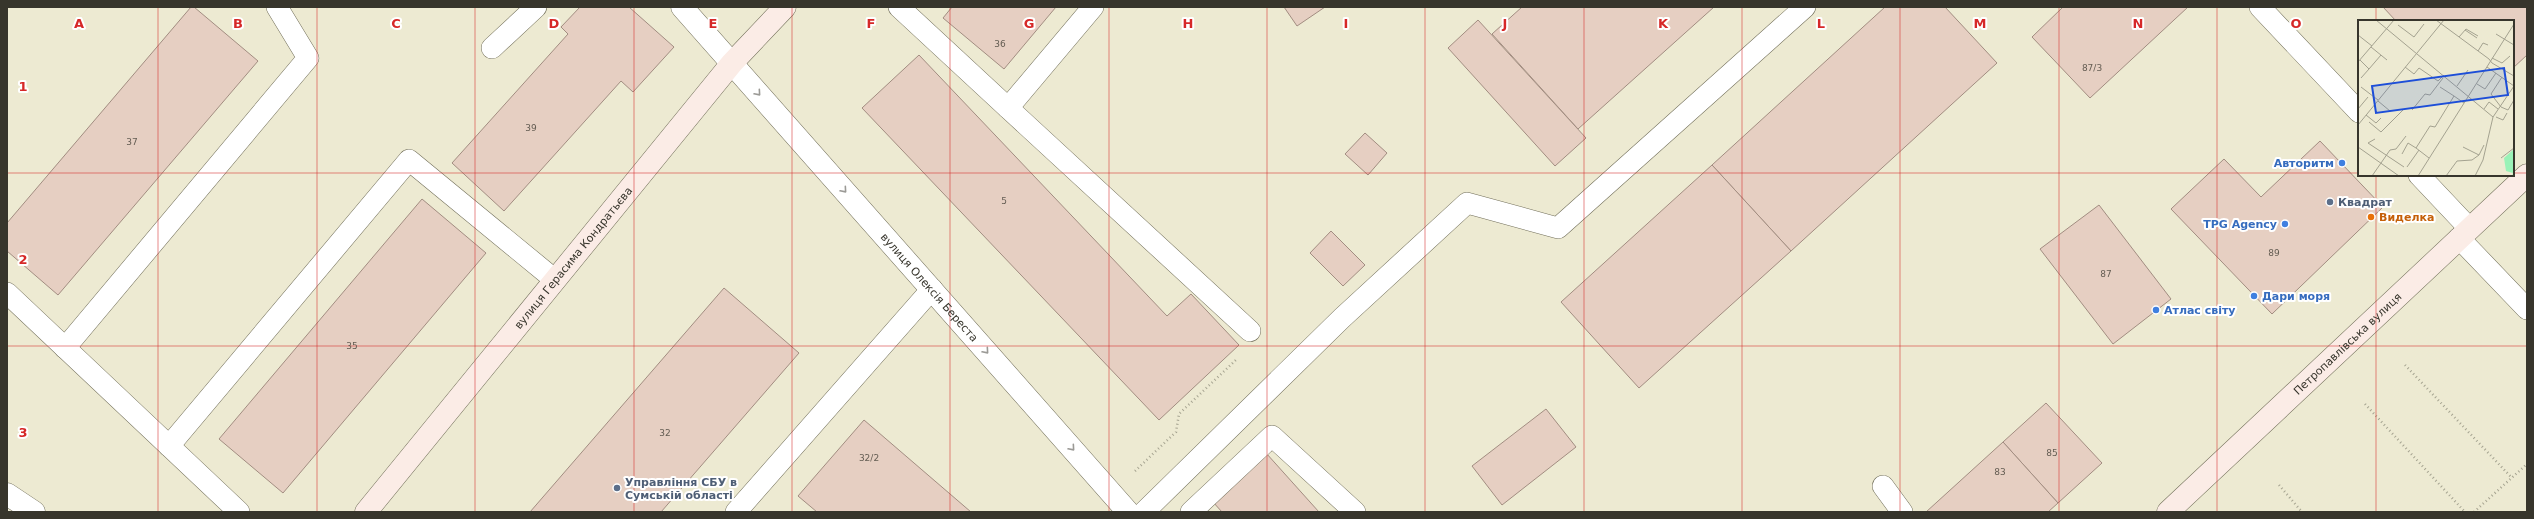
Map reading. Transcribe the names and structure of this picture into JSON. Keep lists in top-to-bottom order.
{
  "streets": {
    "street": ["вулиця Герасима Кондратьєва", "вулиця Олексія Береста", "Петропавлівська вулиця"]
  },
  "crossings": [
    ["вулиця Герасима Кондратьєва", "вулиця Олексія Береста"]
  ],
  "one_way": ["вулиця Олексія Береста"],
  "places": [
    "Авторитм",
    "Квадрат",
    "Виделка",
    "TPG Agency",
    "Дари моря",
    "Атлас світу",
    "Управління СБУ в Сумській області"
  ],
  "house_numbers": [
    "36",
    "87/3",
    "39",
    "37",
    "5",
    "89",
    "87",
    "35",
    "32",
    "85",
    "32/2",
    "83"
  ],
  "grid": {
    "columns": [
      "A",
      "B",
      "C",
      "D",
      "E",
      "F",
      "G",
      "H",
      "I",
      "J",
      "K",
      "L",
      "M",
      "N",
      "O"
    ],
    "rows": ["1", "2", "3"]
  }
}
